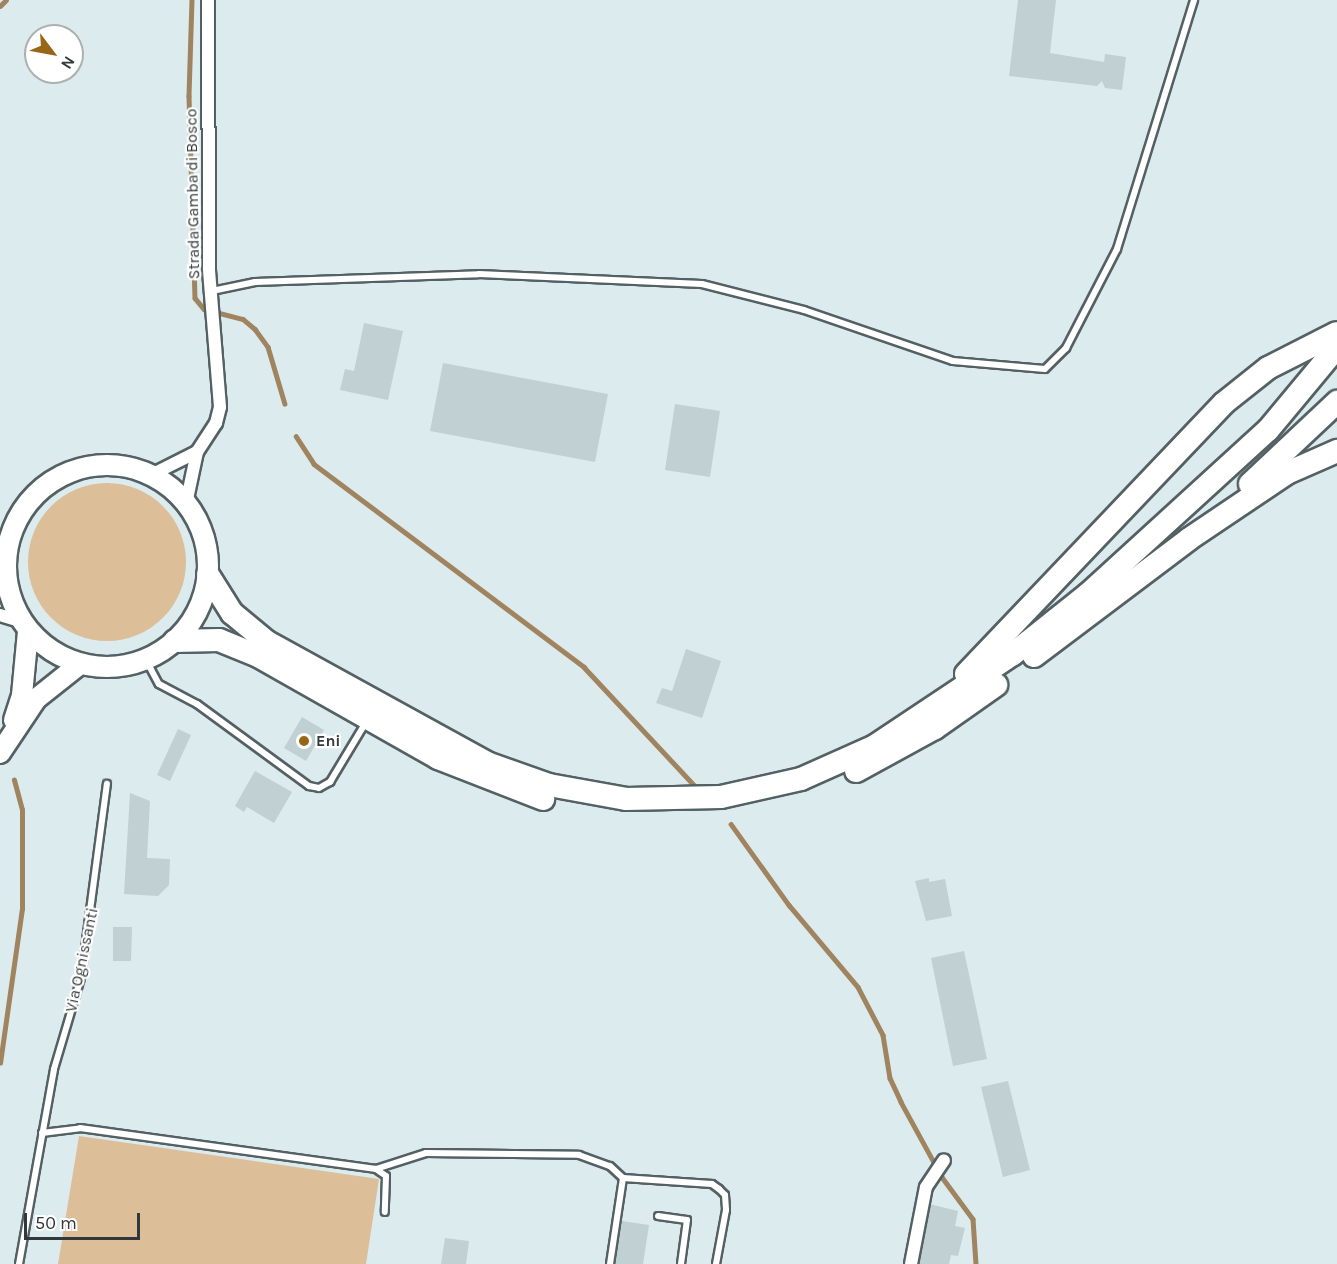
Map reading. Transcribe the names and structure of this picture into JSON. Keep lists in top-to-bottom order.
{
  "streets": {
    "street": ["Strada Gamba di Bosco"],
    "lane": ["Via Ognissanti"]
  },
  "places": ["Eni"],
  "scale_bar": "50 m",
  "north": "bottom right"
}
